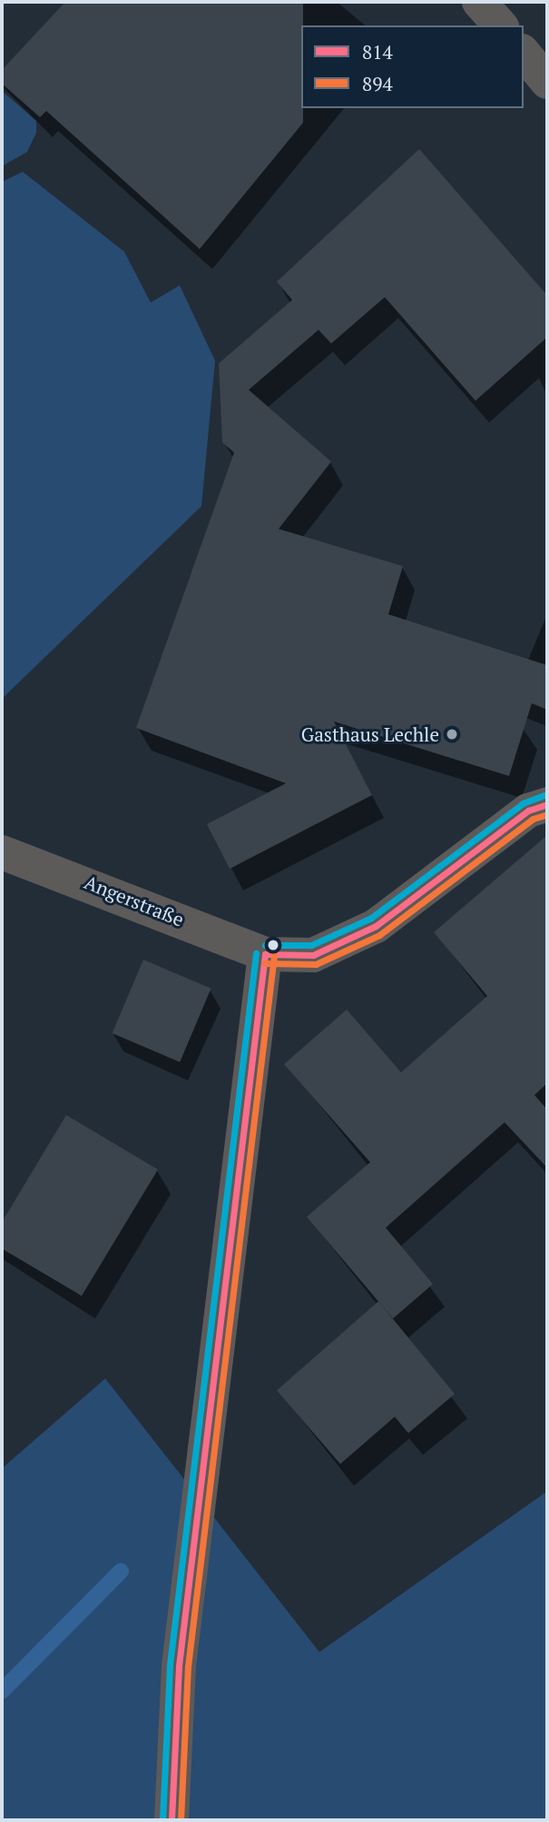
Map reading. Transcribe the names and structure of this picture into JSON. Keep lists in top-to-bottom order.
{
  "streets": {
    "street": ["Angerstraße"]
  },
  "places": ["Gasthaus Lechle"],
  "lines": ["transit line 814", "transit line 894"],
  "legend": ["814", "894"]
}
